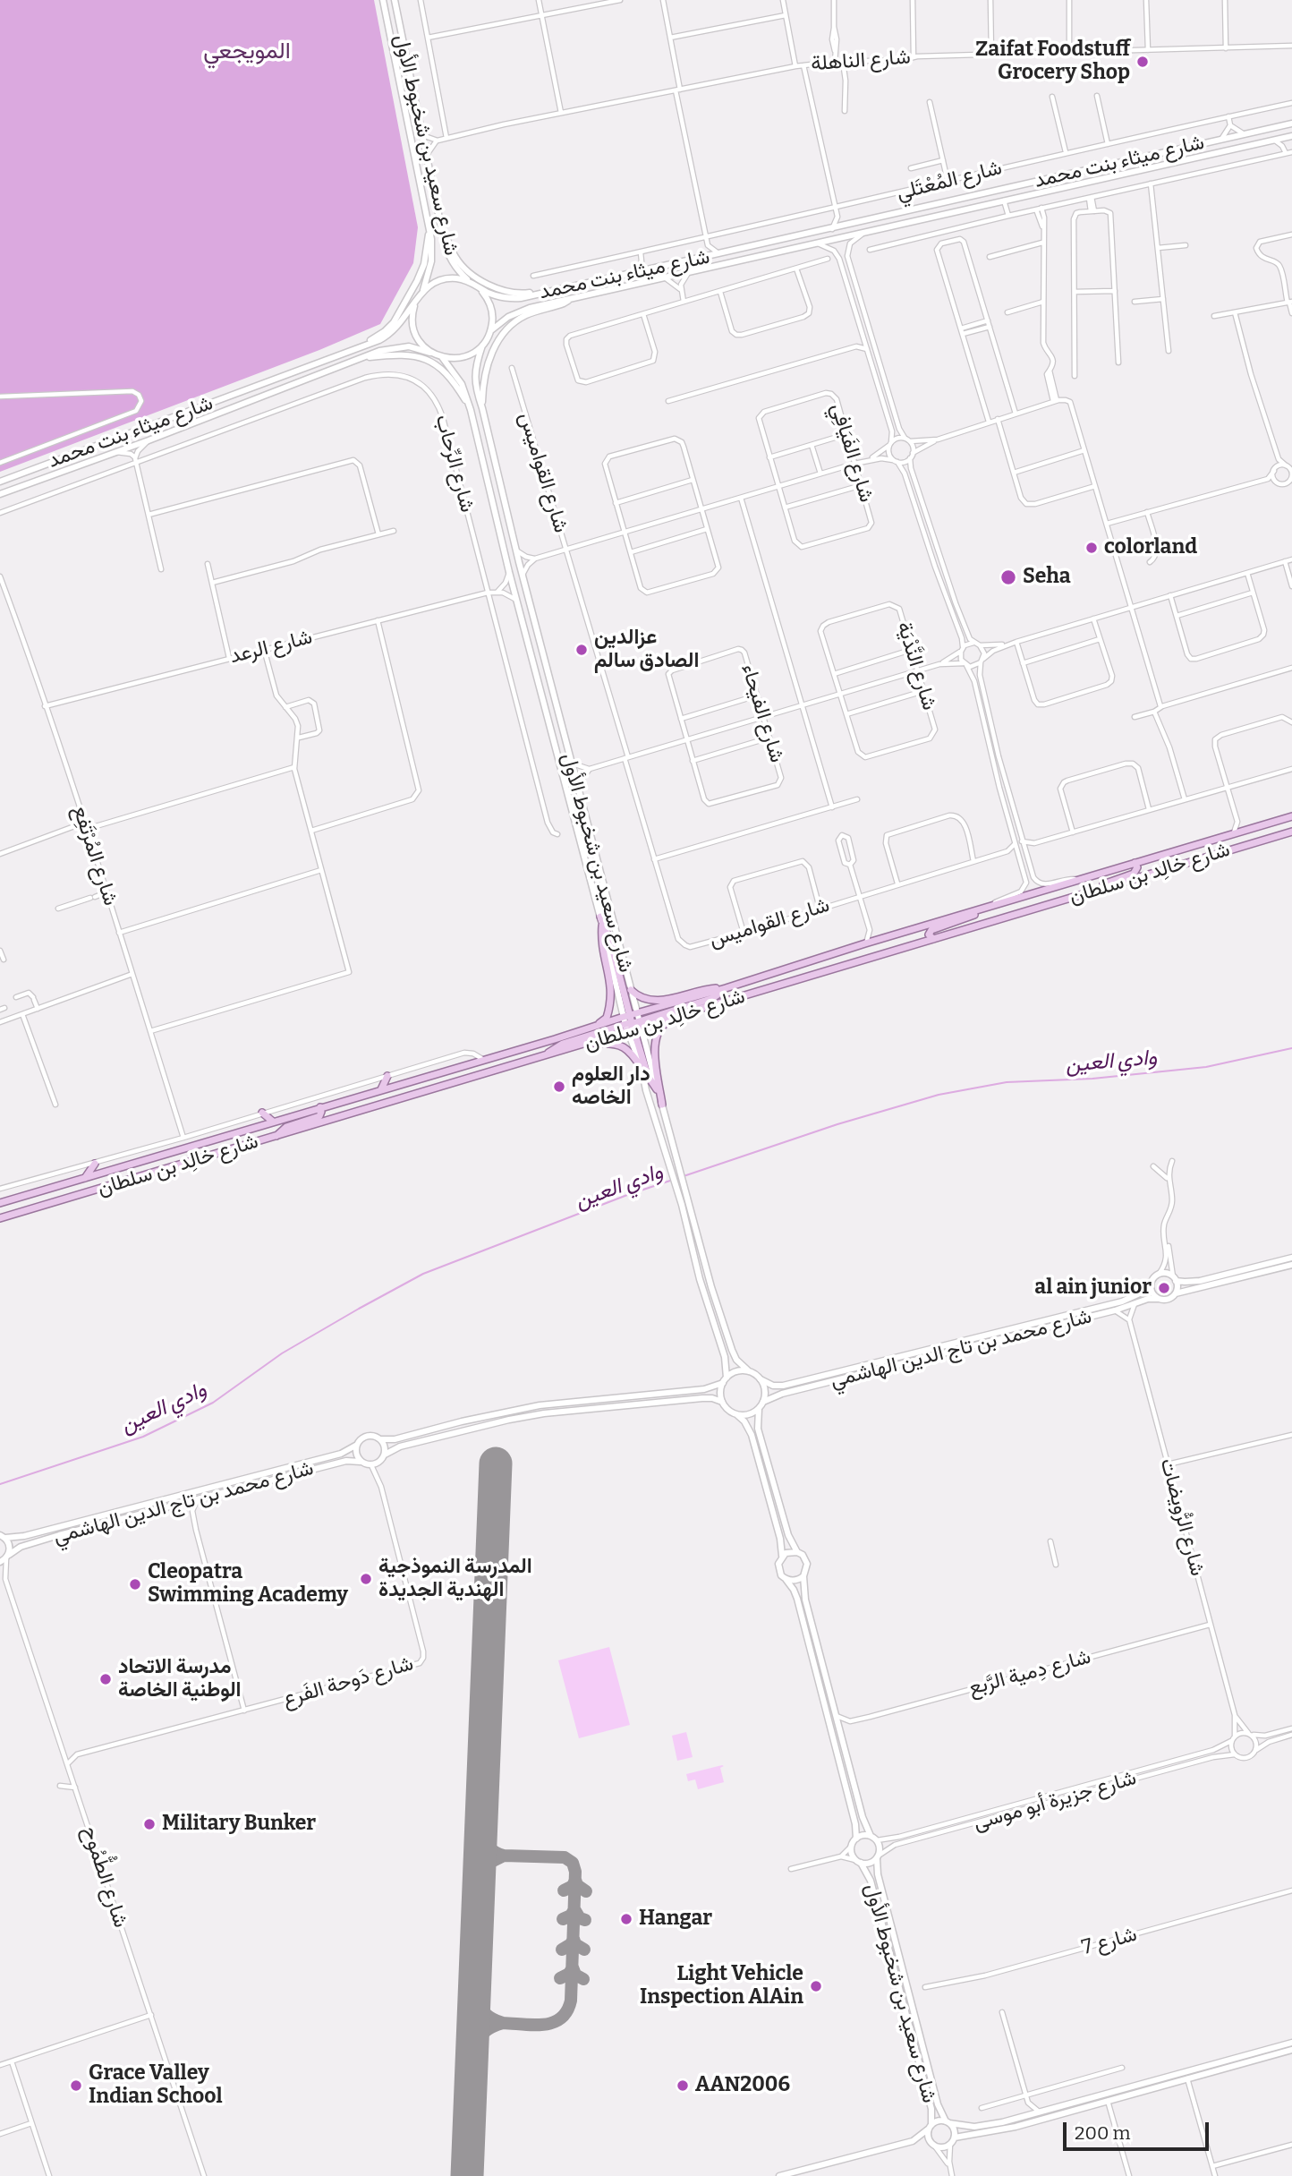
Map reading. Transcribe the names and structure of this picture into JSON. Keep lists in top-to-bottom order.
{
  "streets": {
    "main road": [
      "شارع سعيد بن شخبوط الأول",
      "شارع ميثاء بنت محمد",
      "شارع خالِد بن سلطان",
      "شارع محمد بن تاج الدين الهاشمي"
    ],
    "street": [
      "شارع الناهلة",
      "شارع المُعْتَلي",
      "شارع الفَيَافِي",
      "شارع الرِّحاب",
      "شارع القواميس",
      "شارع الرعد",
      "شارع النَّدْيَة",
      "شارع الفيحاء",
      "شارع المُرْتَفِع",
      "شارع الرُّويضات",
      "شارع دِمية الرَّبع",
      "شارع دَوحة الفَرع",
      "شارع جزيرة أبو موسى",
      "شارع الطُّمُوح",
      "شارع 7"
    ]
  },
  "crossings": [
    ["شارع سعيد بن شخبوط الأول", "شارع ميثاء بنت محمد"],
    ["شارع سعيد بن شخبوط الأول", "شارع الرعد"],
    ["شارع سعيد بن شخبوط الأول", "شارع خالِد بن سلطان"],
    ["شارع سعيد بن شخبوط الأول", "شارع محمد بن تاج الدين الهاشمي"],
    ["شارع سعيد بن شخبوط الأول", "شارع جزيرة أبو موسى"],
    ["شارع الرِّحاب", "شارع الرعد"],
    ["شارع الرعد", "شارع المُرْتَفِع"],
    ["شارع محمد بن تاج الدين الهاشمي", "شارع دَوحة الفَرع"],
    ["شارع محمد بن تاج الدين الهاشمي", "شارع الطُّمُوح"],
    ["شارع الرُّويضات", "شارع دِمية الرَّبع"],
    ["شارع الرُّويضات", "شارع جزيرة أبو موسى"]
  ],
  "districts": ["المويجعي"],
  "water": ["وادي العين"],
  "places": [
    "Zaifat Foodstuff Grocery Shop",
    "colorland",
    "Seha",
    "عزالدين الصادق سالم",
    "دار العلوم الخاصه",
    "al ain junior",
    "المدرسة النموذجية الهندية الجديدة",
    "Cleopatra Swimming Academy",
    "مدرسة الاتحاد الوطنية الخاصة",
    "Military Bunker",
    "Hangar",
    "Light Vehicle Inspection AlAin",
    "Grace Valley Indian School",
    "AAN2006"
  ],
  "scale_bar": "200 m"
}
